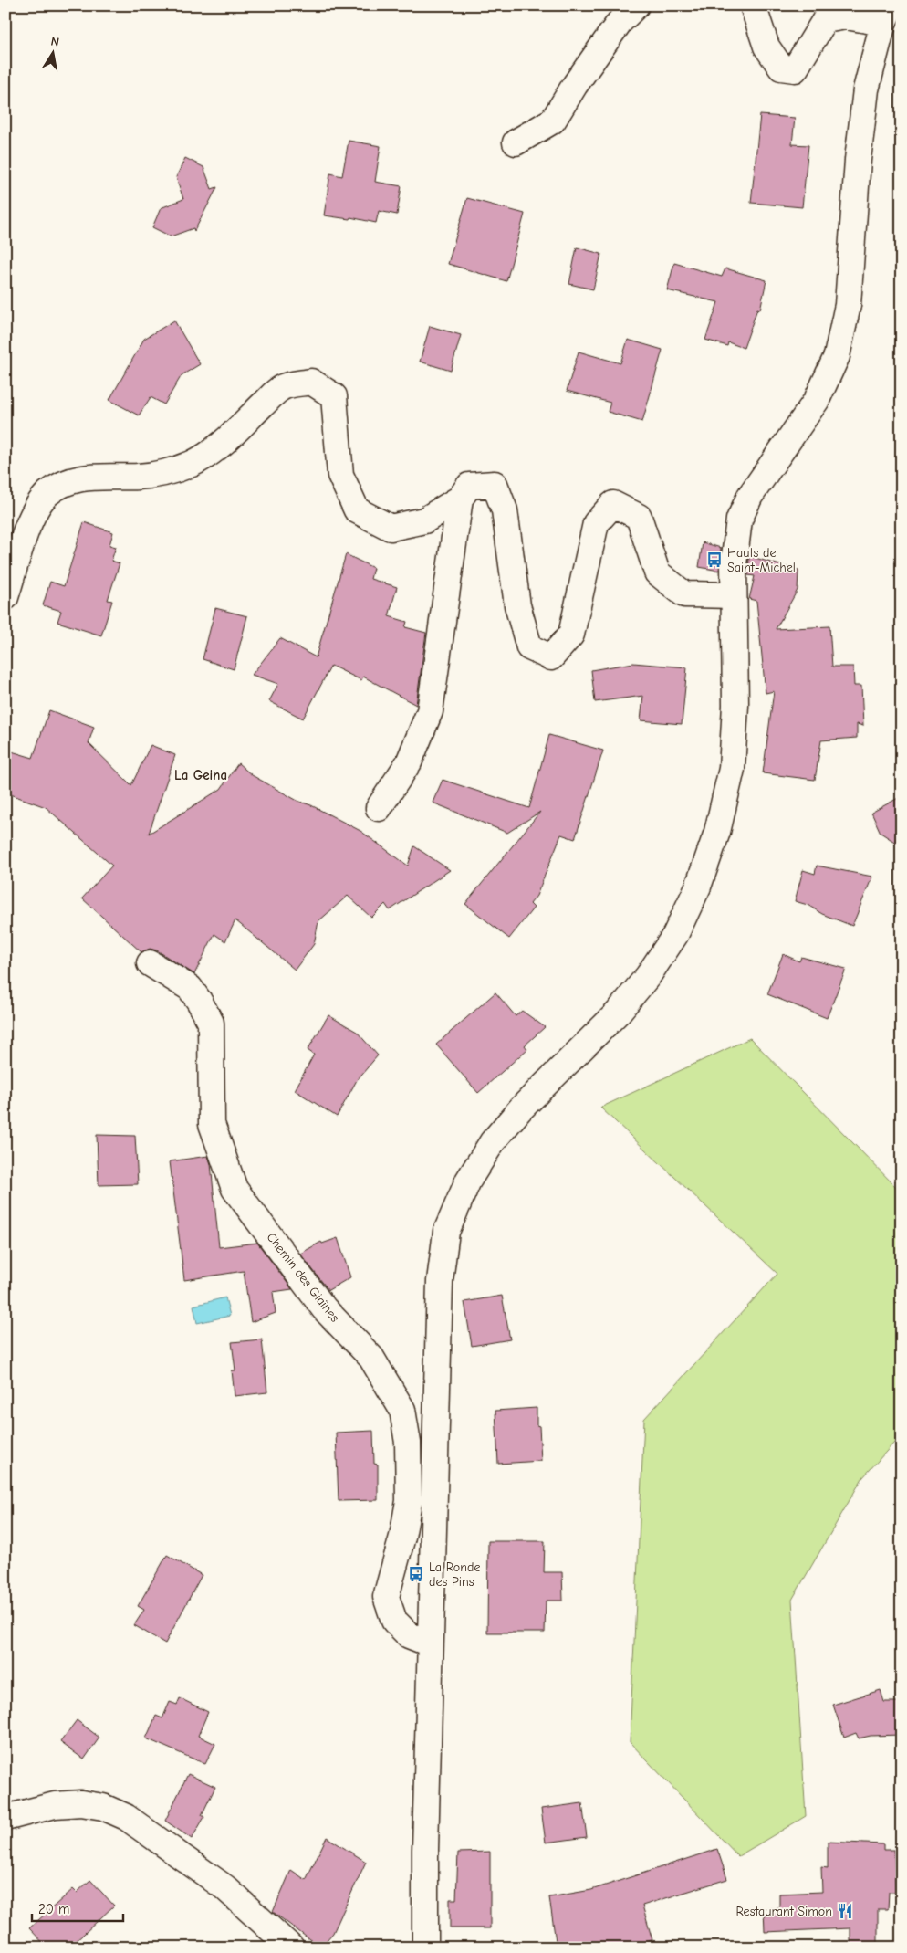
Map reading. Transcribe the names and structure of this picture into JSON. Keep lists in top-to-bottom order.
{
  "streets": {
    "street": ["Chemin des Giaïnes"]
  },
  "districts": ["La Geina"],
  "places": {
    "bus stop": ["Hauts de Saint-Michel", "La Ronde des Pins"],
    "restaurant": ["Restaurant Simon"]
  },
  "scale_bar": "20 m",
  "north": "top"
}
